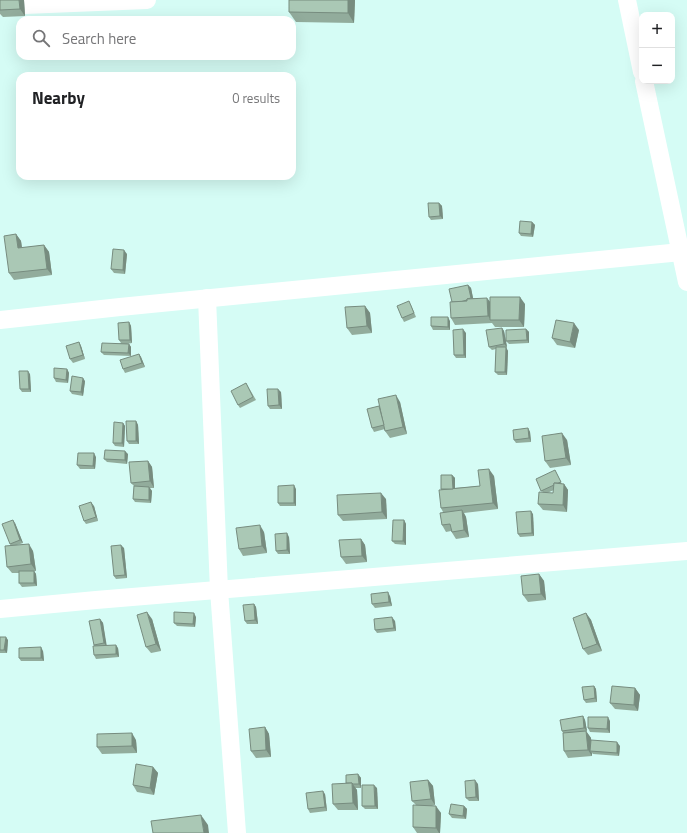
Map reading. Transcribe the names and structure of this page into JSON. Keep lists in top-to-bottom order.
{
  "page": {
    "map_buttons": ["+", "−"],
    "search": "Search here",
    "heading": ["Nearby", "0 results"]
  }
}
